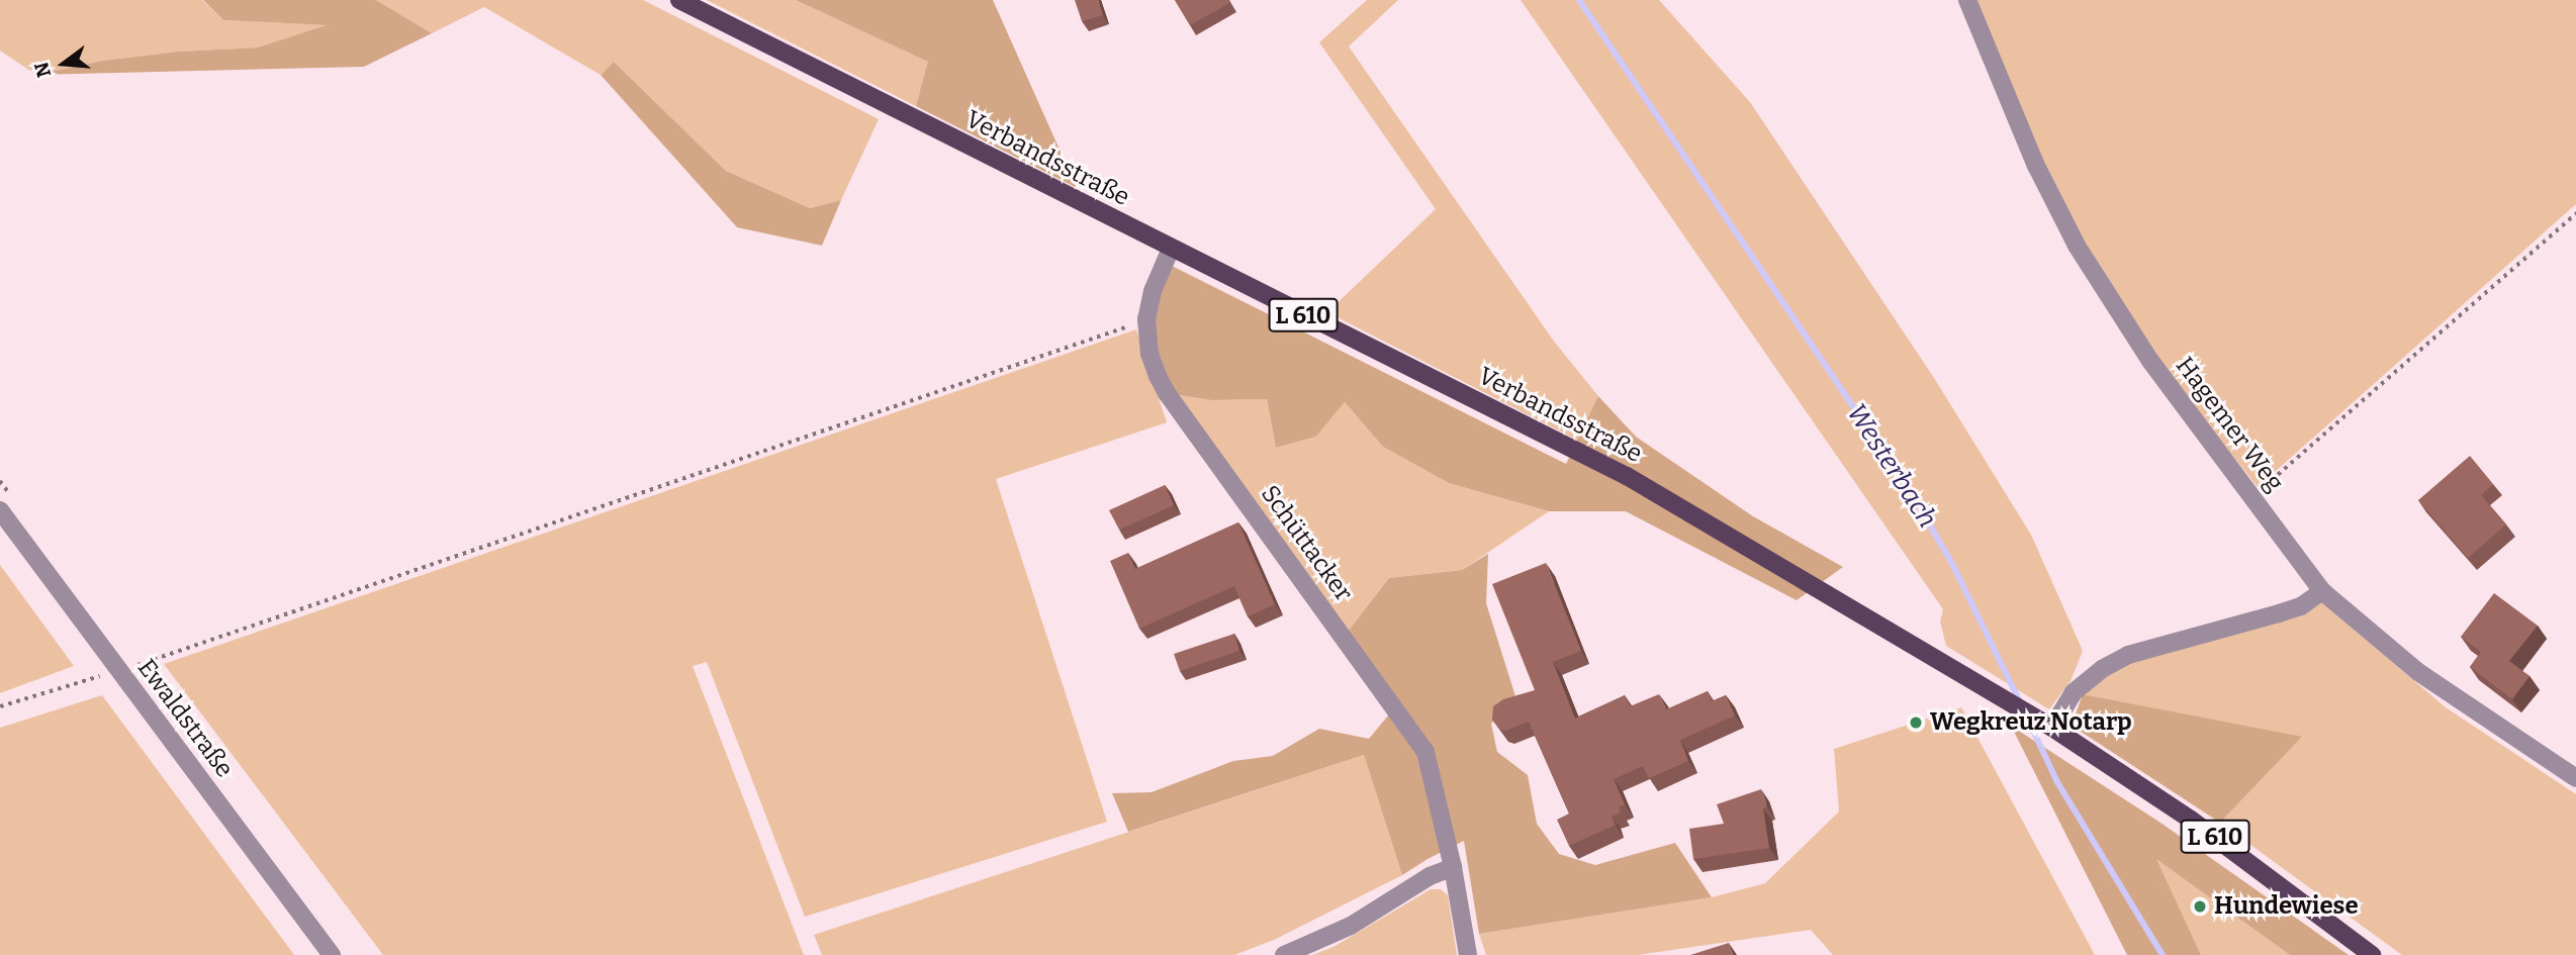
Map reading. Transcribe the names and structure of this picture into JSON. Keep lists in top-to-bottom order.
{
  "streets": {
    "main road": ["Verbandsstraße", "L 610"],
    "street": ["Hagemer Weg", "Schüttacker", "Ewaldstraße"]
  },
  "crossings": [
    ["Verbandsstraße", "Schüttacker"]
  ],
  "water": ["Westerbach"],
  "places": ["Wegkreuz Notarp", "Hundewiese"],
  "north": "left"
}
